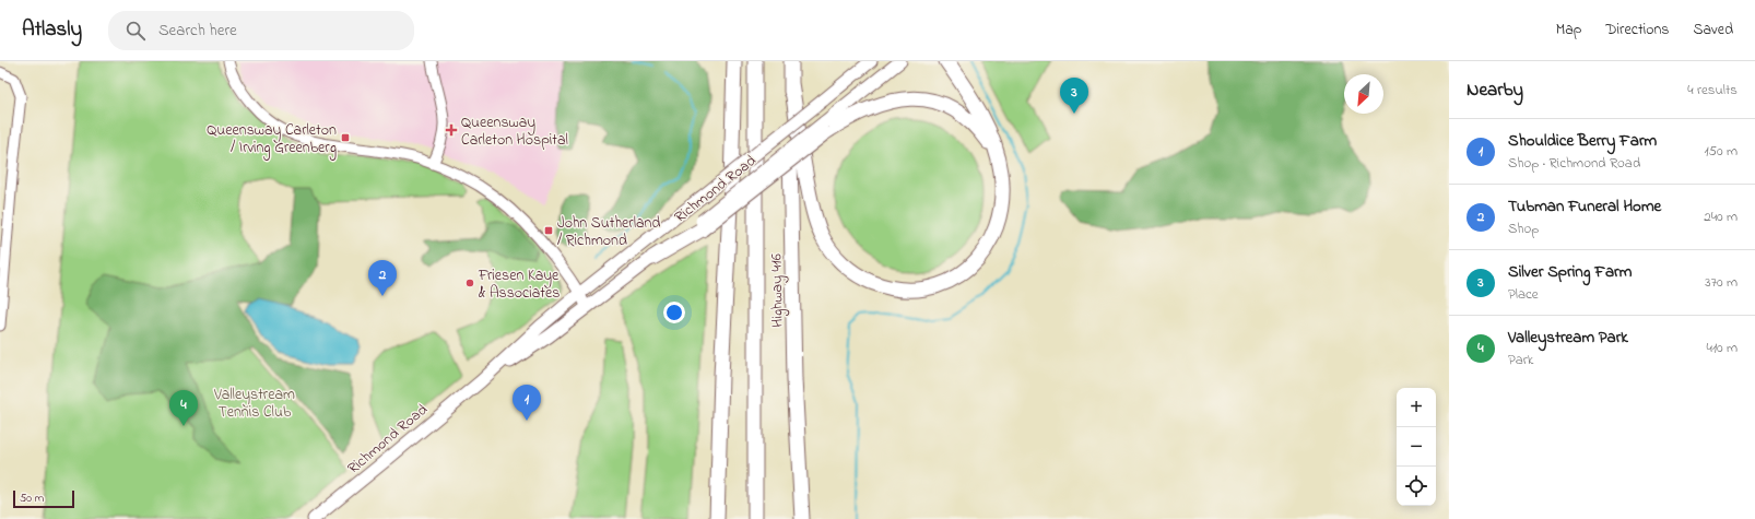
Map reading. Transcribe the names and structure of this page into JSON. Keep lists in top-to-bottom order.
{
  "streets": {
    "highway": ["Highway 416"],
    "main road": ["Richmond Road"]
  },
  "parks": ["Valleystream Tennis Club"],
  "places": {
    "health": ["Queensway Carleton Hospital"],
    "transit": ["Queensway Carleton / Irving Greenberg", "John Sutherland / Richmond"],
    "other": ["Friesen Kaye & Associates"]
  },
  "scale_bar": "50 m",
  "north": "bottom left",
  "page": {
    "header": "Atlasly",
    "search": "Search here",
    "nav": ["Map", "Directions", "Saved"],
    "heading": ["Nearby", "4 results"],
    "pins": [
      "3",
      "2",
      "1",
      "4"
    ],
    "list": [
      {
        "mark": "1",
        "name": "Shouldice Berry Farm",
        "note": "Shop · Richmond Road",
        "value": "150 m"
      },
      {
        "mark": "2",
        "name": "Tubman Funeral Home",
        "note": "Shop",
        "value": "240 m"
      },
      {
        "mark": "3",
        "name": "Silver Spring Farm",
        "note": "Place",
        "value": "370 m"
      },
      {
        "mark": "4",
        "name": "Valleystream Park",
        "note": "Park",
        "value": "410 m"
      }
    ],
    "map_buttons": ["+", "−"],
    "scale": "50 m"
  }
}
